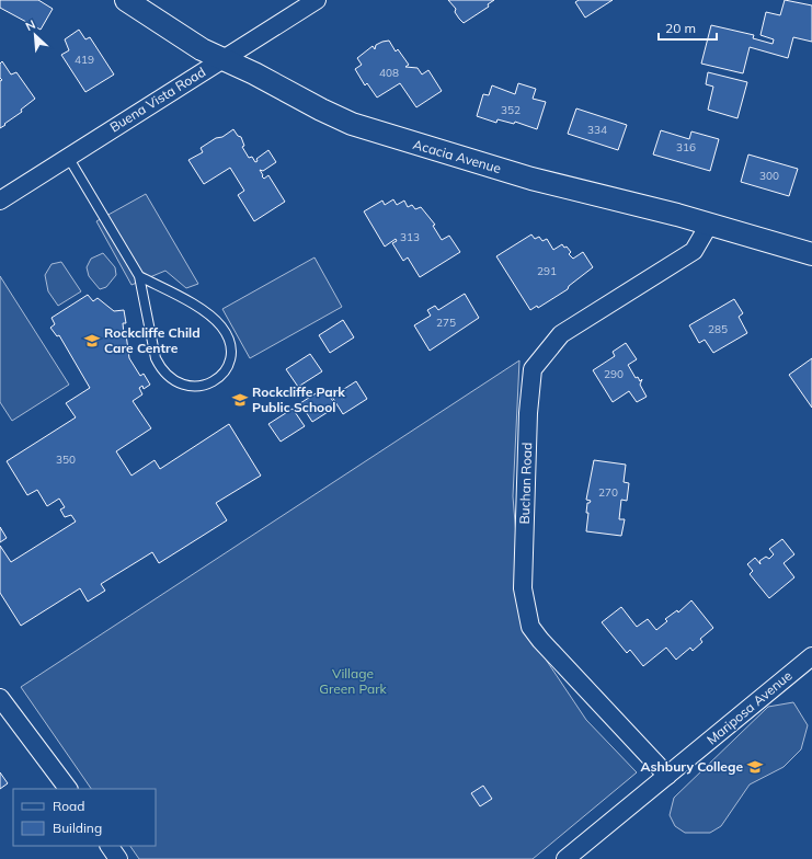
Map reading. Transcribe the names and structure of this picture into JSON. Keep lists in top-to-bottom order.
{
  "streets": {
    "street": [
      "Buena Vista Road",
      "Acacia Avenue",
      "Buchan Road",
      "Mariposa Avenue"
    ]
  },
  "crossings": [
    ["Buena Vista Road", "Acacia Avenue"],
    ["Acacia Avenue", "Buchan Road"],
    ["Buchan Road", "Mariposa Avenue"]
  ],
  "parks": ["Village Green Park"],
  "places": {
    "school or university": ["Rockcliffe Child Care Centre", "Rockcliffe Park Public School", "Ashbury College"]
  },
  "house_numbers": [
    "419",
    "408",
    "352",
    "334",
    "316",
    "300",
    "313",
    "291",
    "275",
    "285",
    "290",
    "350",
    "270"
  ],
  "legend": ["Road", "Building"],
  "scale_bar": "20 m",
  "north": "top left"
}
